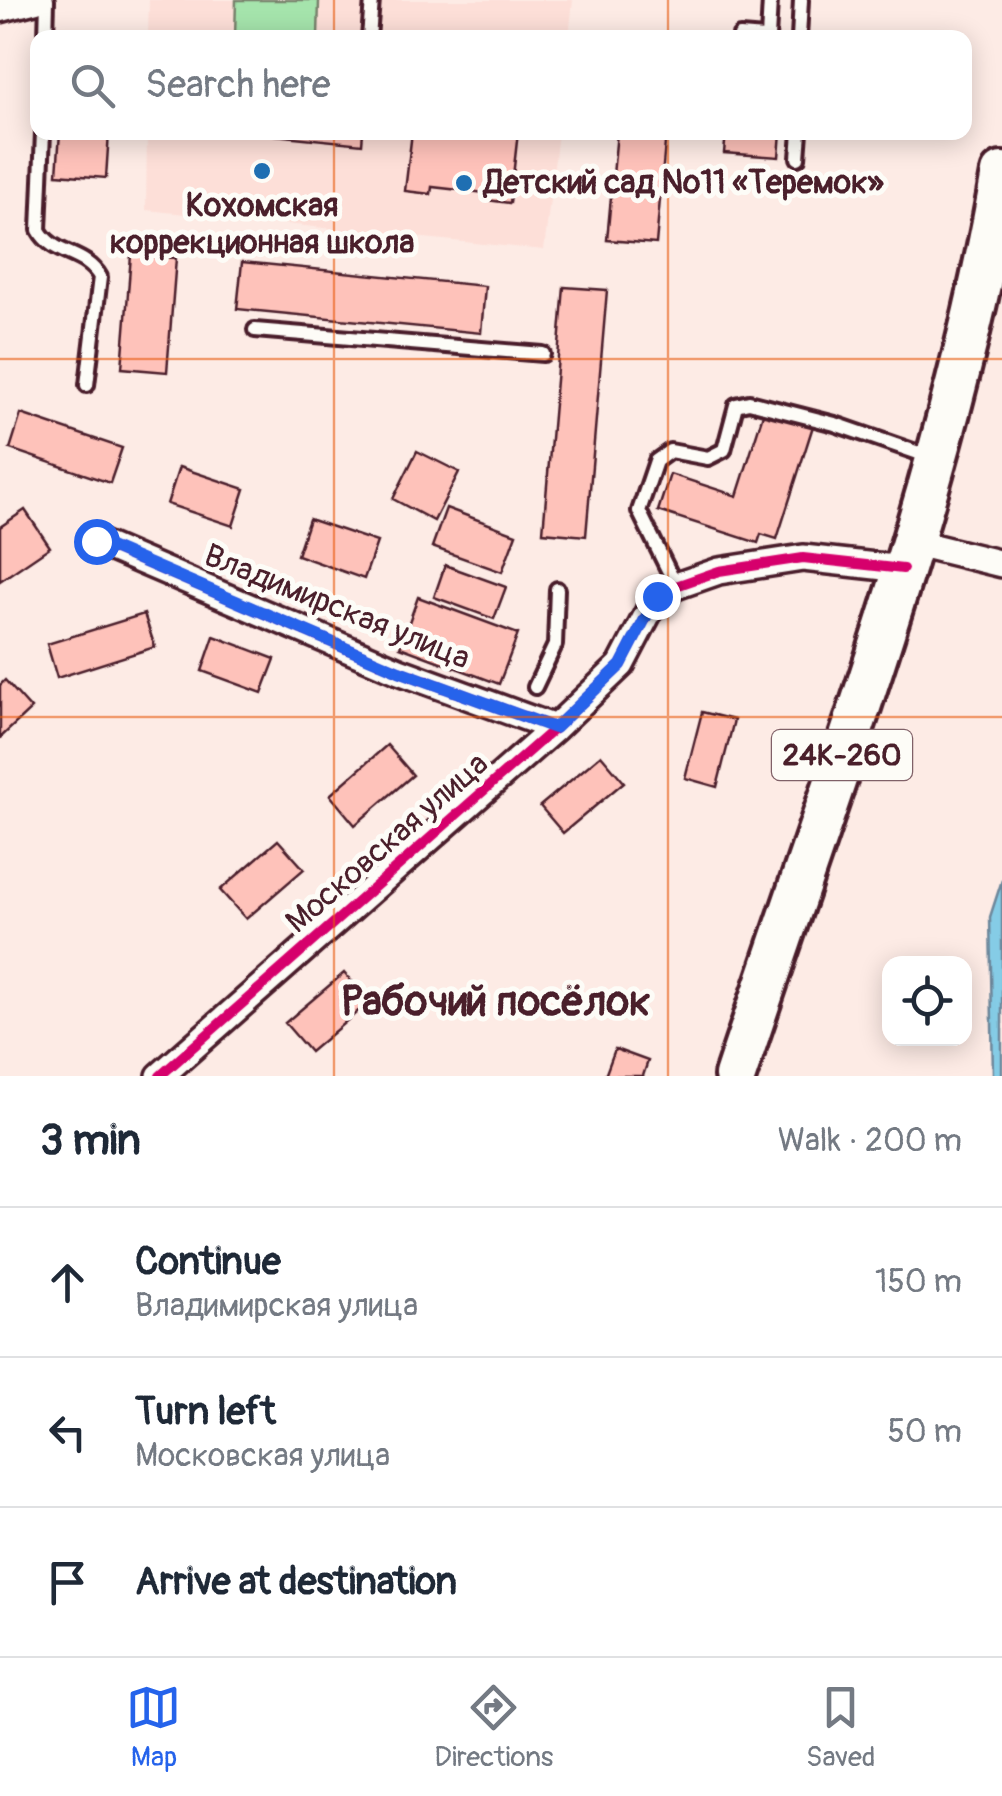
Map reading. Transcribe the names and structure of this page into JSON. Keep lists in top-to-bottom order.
{
  "streets": {
    "main road": ["24К-260"],
    "street": ["Владимирская улица", "Московская улица"]
  },
  "crossings": [
    ["Владимирская улица", "Московская улица"],
    ["24К-260", "Московская улица"]
  ],
  "districts": ["Рабочий посёлок"],
  "places": ["Кохомская коррекционная школа", "Детский сад №11 «Теремок»"],
  "page": {
    "search": "Search here",
    "heading": ["3 min", "Walk · 200 m"],
    "list": [
      ["Continue", "Владимирская улица", "150 m"],
      ["Turn left", "Московская улица", "50 m"],
      "Arrive at destination"
    ],
    "nav": ["Map", "Directions", "Saved"]
  }
}
